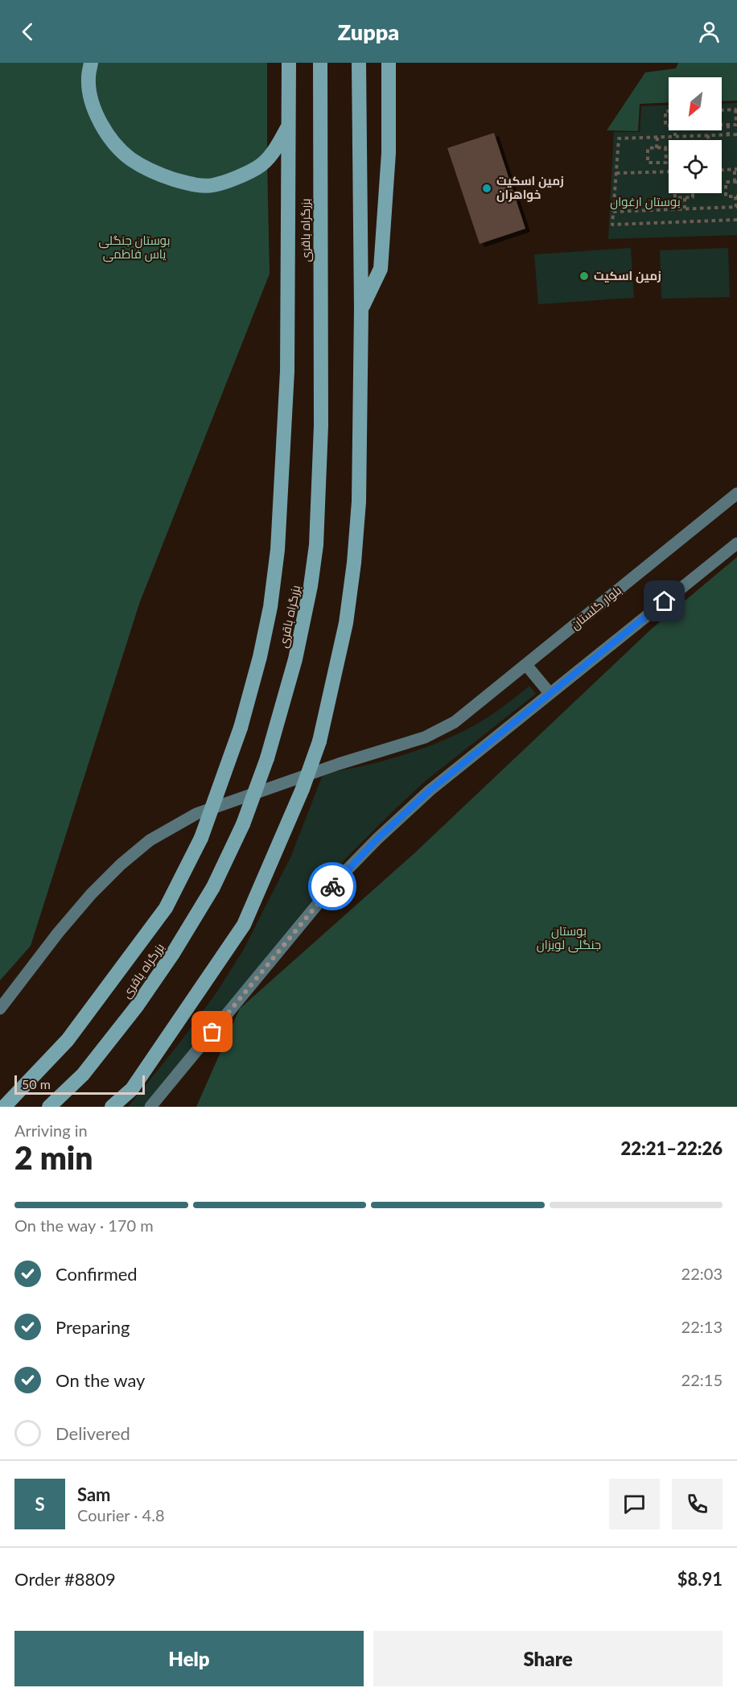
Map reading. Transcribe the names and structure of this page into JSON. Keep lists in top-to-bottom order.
{
  "streets": {
    "highway": ["بزرگراه باقری"],
    "main road": ["بلوار گلستان"]
  },
  "parks": ["بوستان ارغوان", "بوستان جنگلی یاس فاطمی", "بوستان جنگلی لویزان"],
  "places": ["زمین اسکیت خواهران", "زمین اسکیت"],
  "scale_bar": "50 m",
  "north": "bottom left",
  "page": {
    "header": "Zuppa",
    "scale": "50 m",
    "heading": ["2 min", "Arriving in", "22:21–22:26"],
    "panel": [
      "Sam",
      "Courier · 4.8",
      "Order #8809",
      "$8.91"
    ],
    "bar": "On the way · 170 m",
    "list": [
      ["Confirmed", "22:03"],
      ["Preparing", "22:13"],
      ["On the way", "22:15"],
      "Delivered"
    ],
    "round": "S",
    "buttons": ["Help", "Share"]
  }
}
